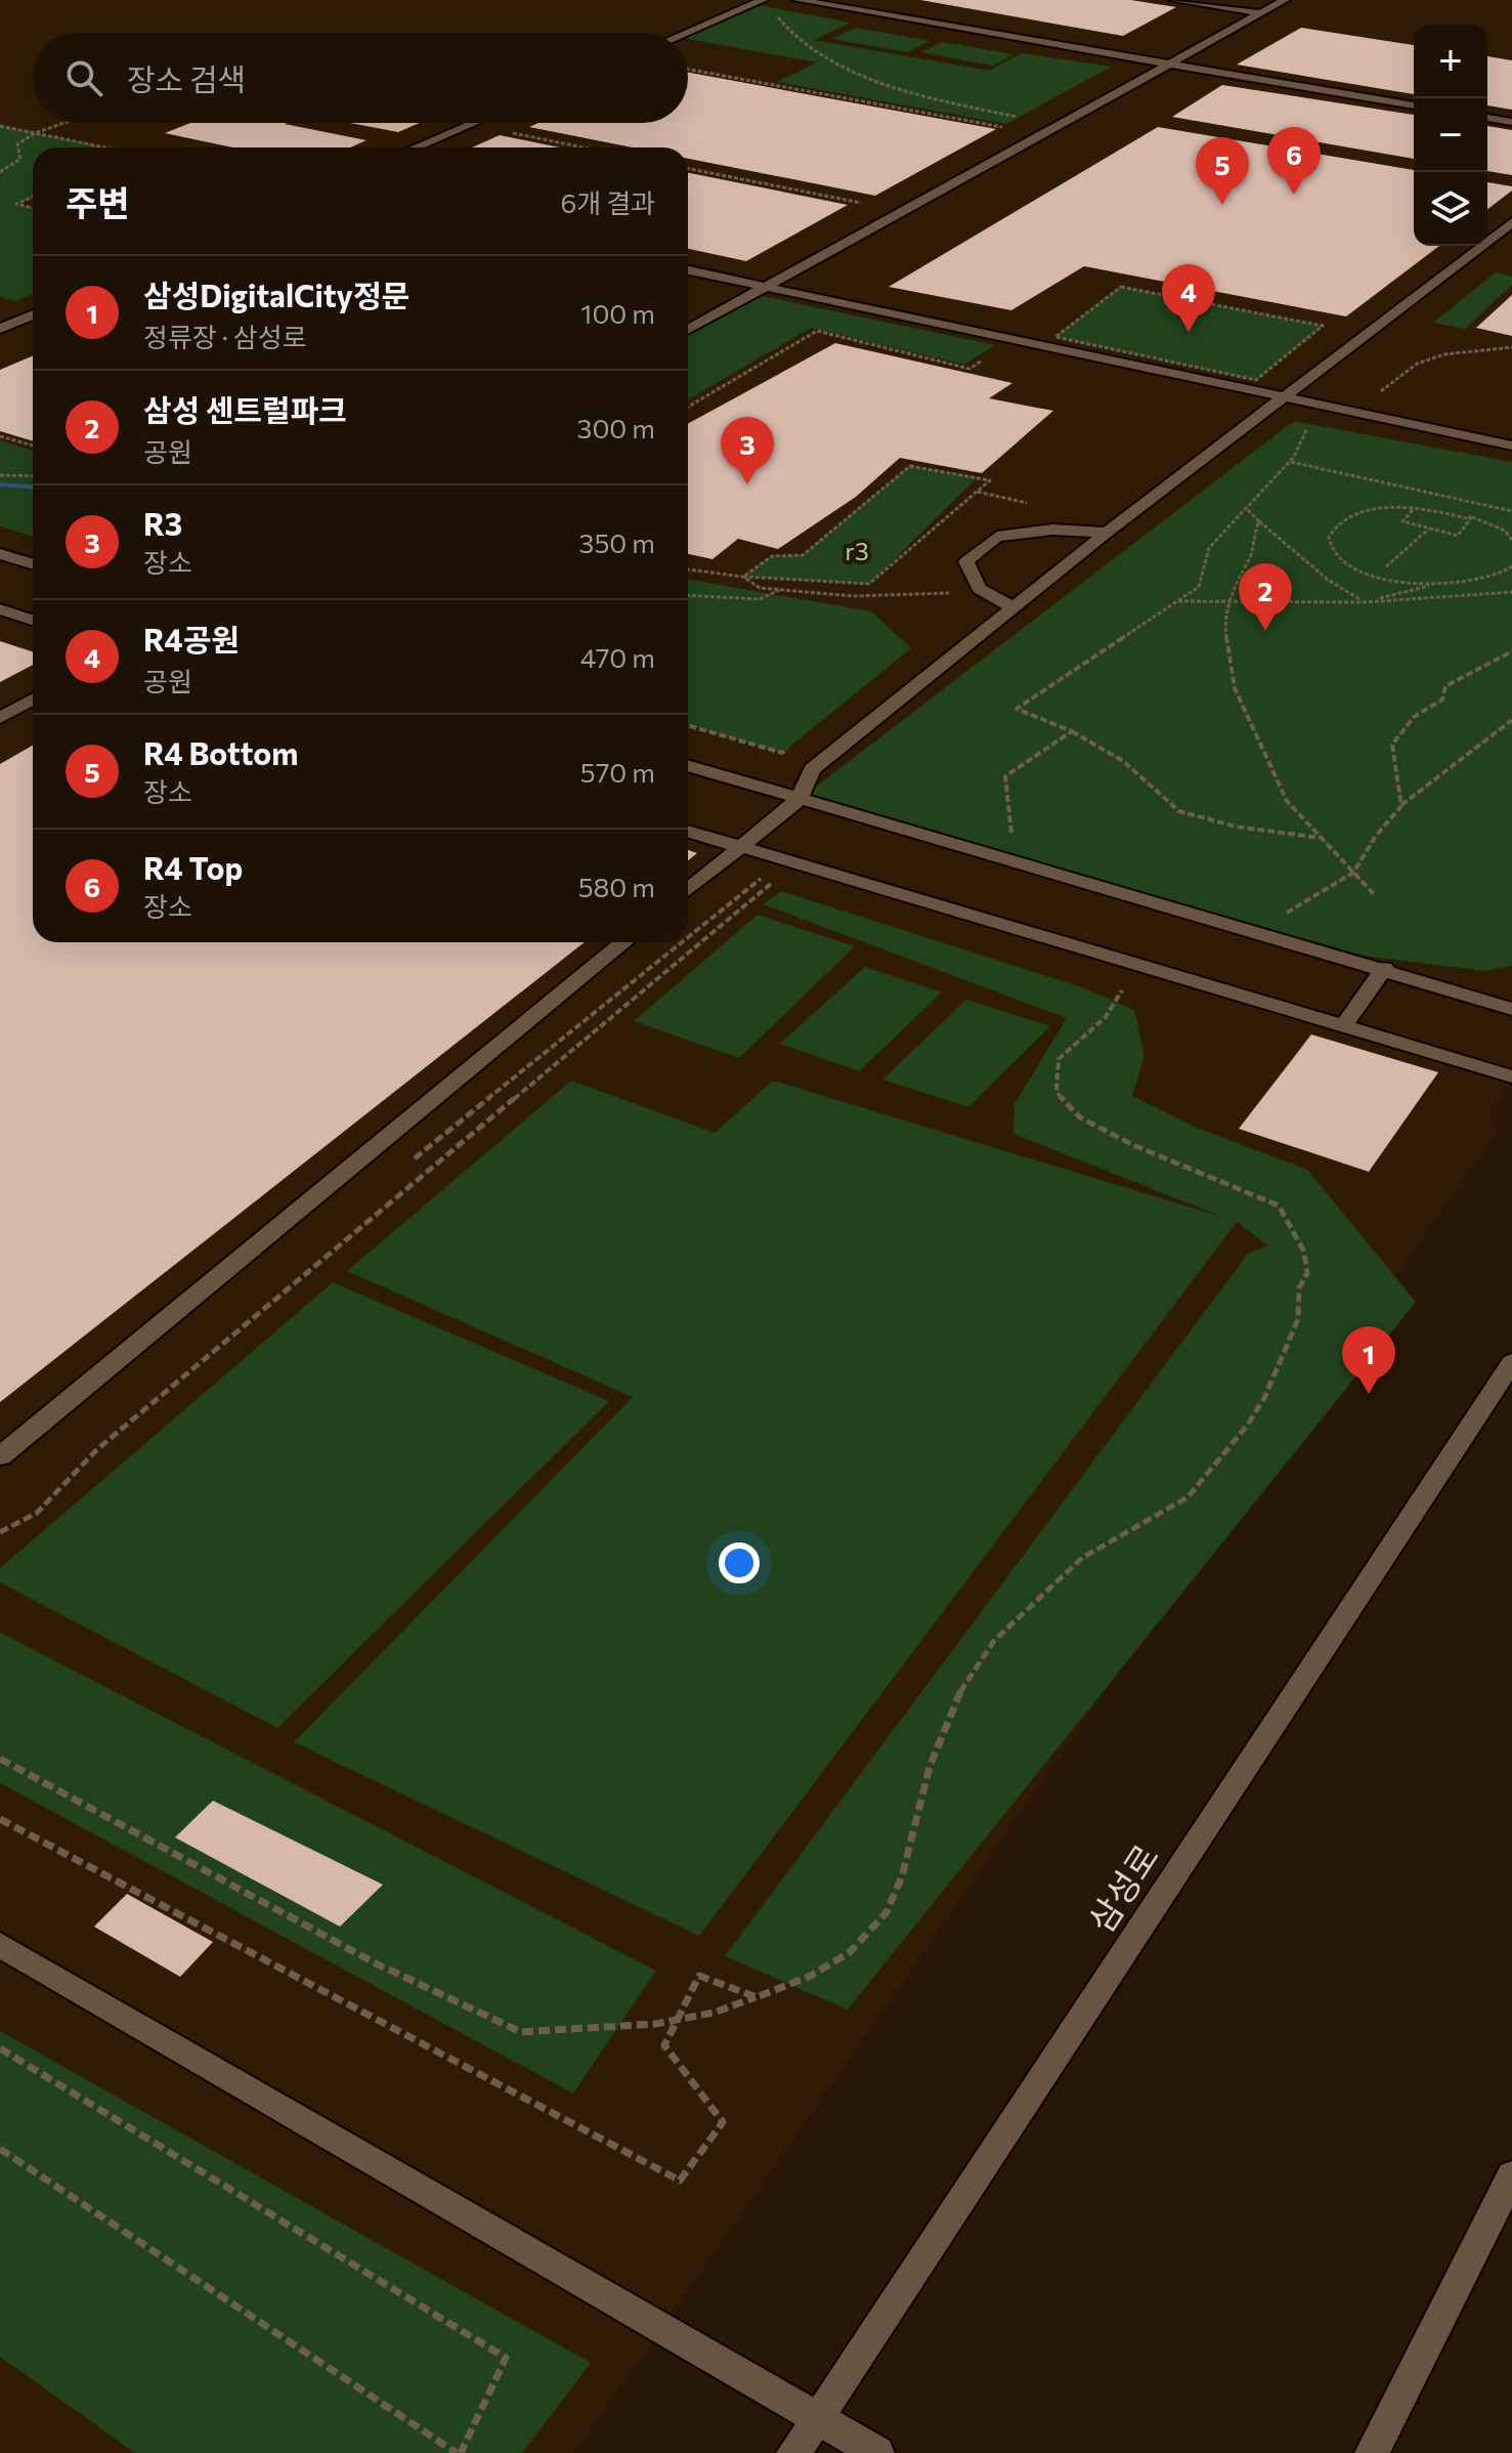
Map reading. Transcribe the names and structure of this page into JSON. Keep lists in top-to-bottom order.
{
  "streets": {
    "street": ["삼성로"]
  },
  "parks": ["r3"],
  "page": {
    "map_buttons": ["+", "−"],
    "search": "장소 검색",
    "pins": [
      "6",
      "5",
      "4",
      "3",
      "2",
      "1"
    ],
    "heading": ["주변", "6개 결과"],
    "list": [
      {
        "mark": "1",
        "name": "삼성DigitalCity정문",
        "note": "정류장 · 삼성로",
        "value": "100 m"
      },
      {
        "mark": "2",
        "name": "삼성 센트럴파크",
        "note": "공원",
        "value": "300 m"
      },
      {
        "mark": "3",
        "name": "R3",
        "note": "장소",
        "value": "350 m"
      },
      {
        "mark": "4",
        "name": "R4공원",
        "note": "공원",
        "value": "470 m"
      },
      {
        "mark": "5",
        "name": "R4 Bottom",
        "note": "장소",
        "value": "570 m"
      },
      {
        "mark": "6",
        "name": "R4 Top",
        "note": "장소",
        "value": "580 m"
      }
    ]
  }
}
